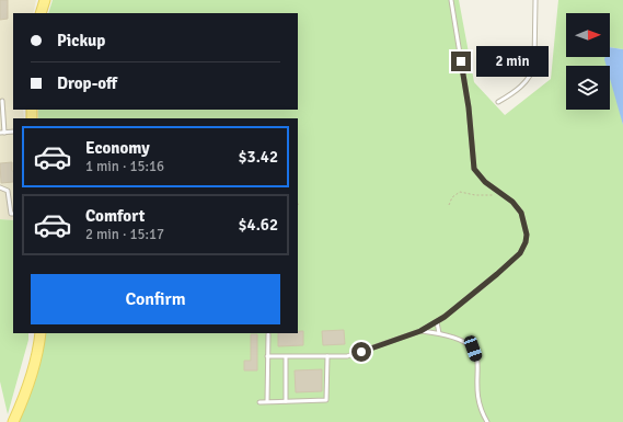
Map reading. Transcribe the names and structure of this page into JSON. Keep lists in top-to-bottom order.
{
  "north": "right",
  "page": {
    "banner": ["Pickup", "Drop-off"],
    "bubble": "2 min",
    "list": [
      {
        "name": "Economy",
        "note": "1 min · 15:16",
        "value": "$3.42"
      },
      {
        "name": "Comfort",
        "note": "2 min · 15:17",
        "value": "$4.62"
      }
    ],
    "buttons": "Confirm"
  }
}
